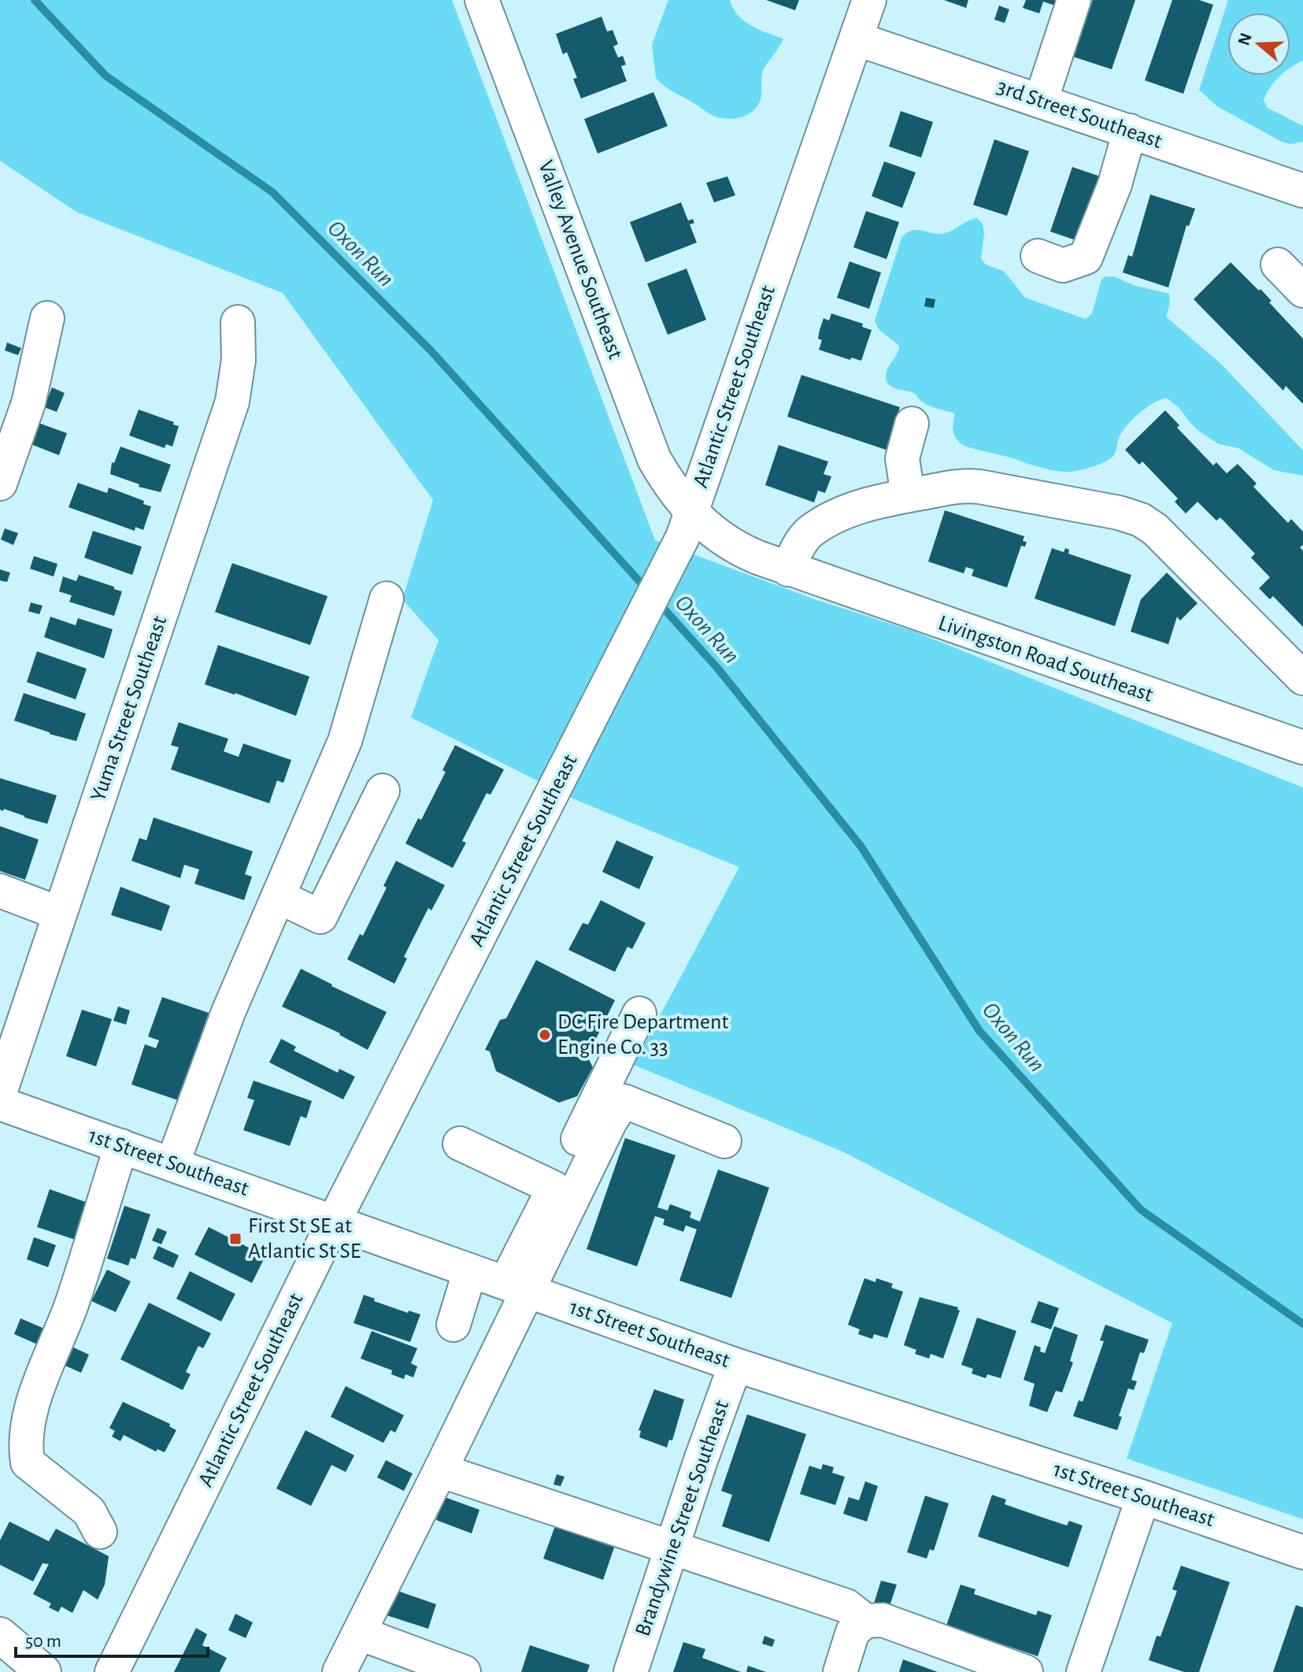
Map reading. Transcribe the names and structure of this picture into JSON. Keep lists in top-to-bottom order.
{
  "streets": {
    "street": [
      "3rd Street Southeast",
      "Valley Avenue Southeast",
      "Atlantic Street Southeast",
      "Livingston Road Southeast",
      "Yuma Street Southeast",
      "1st Street Southeast",
      "Brandywine Street Southeast"
    ]
  },
  "crossings": [
    ["3rd Street Southeast", "Atlantic Street Southeast"],
    ["Valley Avenue Southeast", "Atlantic Street Southeast"],
    ["Valley Avenue Southeast", "Livingston Road Southeast"],
    ["Atlantic Street Southeast", "Livingston Road Southeast"],
    ["Atlantic Street Southeast", "1st Street Southeast"],
    ["1st Street Southeast", "Brandywine Street Southeast"]
  ],
  "water": ["Oxon Run"],
  "places": {
    "other": ["DC Fire Department Engine Co. 33"],
    "transit": ["First St SE at Atlantic St SE"]
  },
  "scale_bar": "50 m",
  "north": "left"
}
